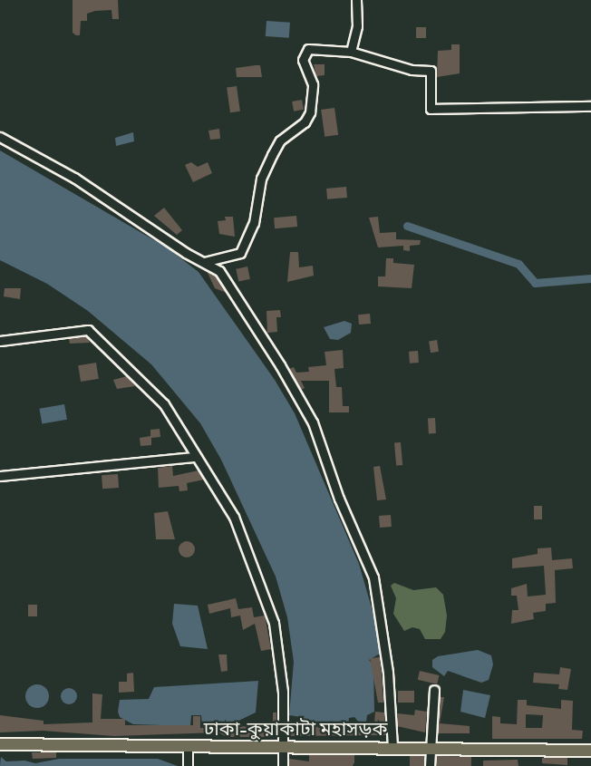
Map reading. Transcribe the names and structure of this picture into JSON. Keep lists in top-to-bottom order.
{
  "streets": {
    "main road": ["ঢাকা-কুয়াকাটা মহাসড়ক"]
  }
}
